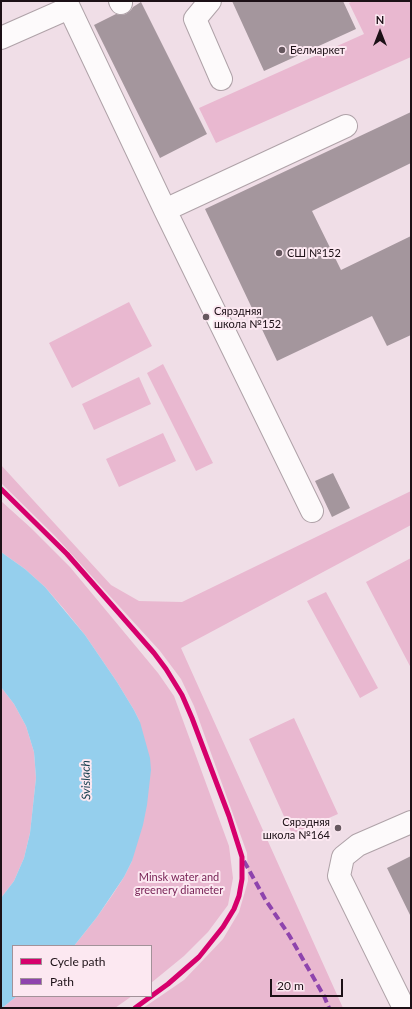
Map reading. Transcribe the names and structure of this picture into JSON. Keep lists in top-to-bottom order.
{
  "water": ["Svislach"],
  "parks": ["Minsk water and greenery diameter"],
  "places": [
    "Белмаркет",
    "СШ №152",
    "Сярэдняя школа №152",
    "Сярэдняя школа №164"
  ],
  "legend": ["Cycle path", "Path"],
  "scale_bar": "20 m",
  "north": "top"
}
